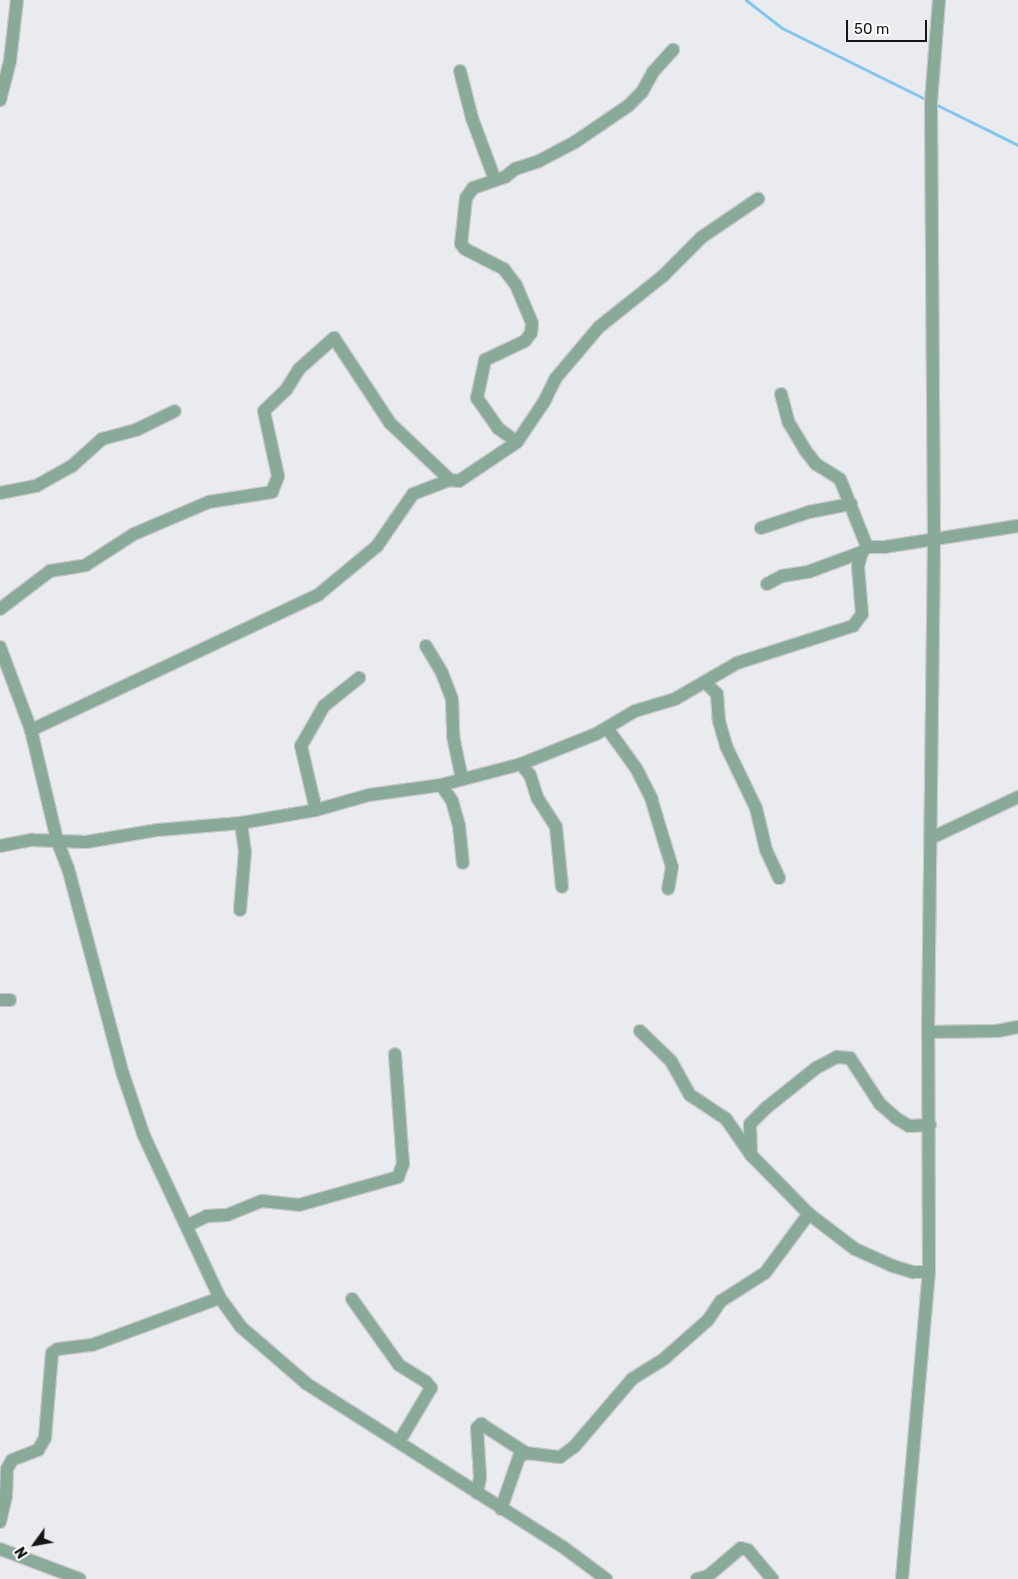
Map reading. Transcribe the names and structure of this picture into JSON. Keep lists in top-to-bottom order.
{
  "scale_bar": "50 m",
  "north": "bottom left"
}
